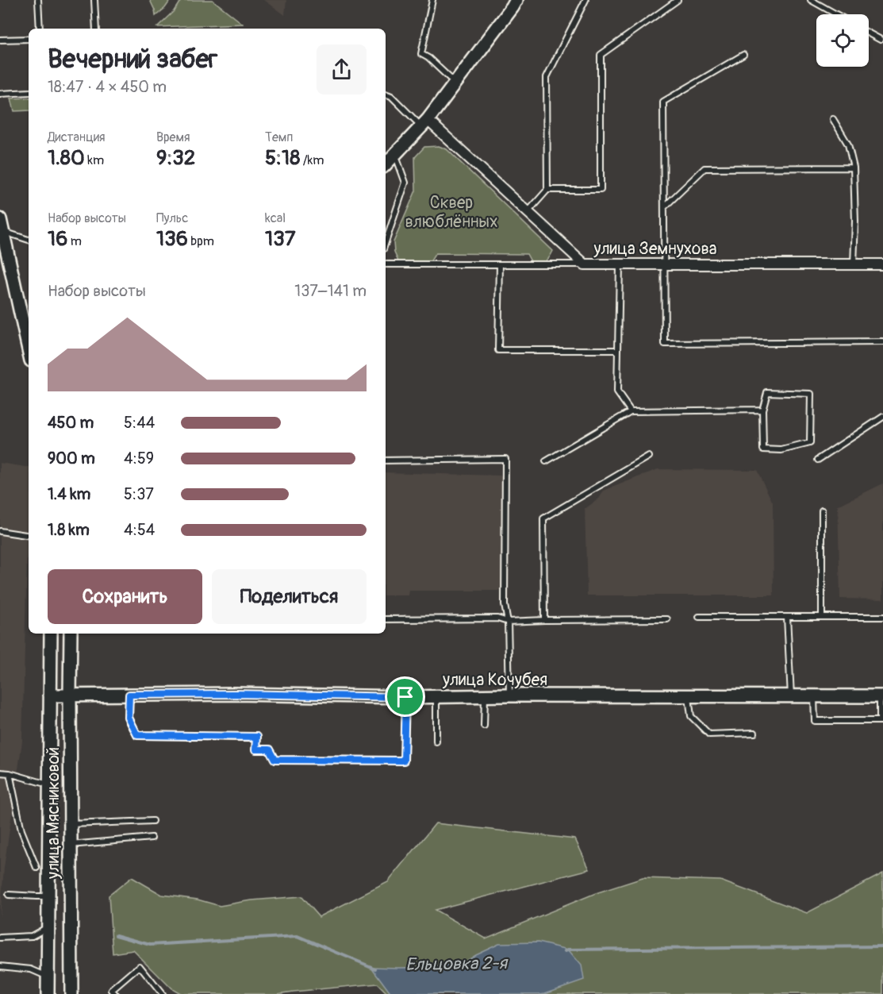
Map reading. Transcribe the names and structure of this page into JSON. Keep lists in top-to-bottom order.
{
  "streets": {
    "street": ["улица Земнухова", "улица Кочубея", "улица Мясниковой"]
  },
  "crossings": [
    ["улица Кочубея", "улица Мясниковой"]
  ],
  "water": ["Ельцовка 2-я"],
  "parks": ["Сквер влюблённых"],
  "page": {
    "heading": ["Вечерний забег", "18:47 · 4 × 450 m"],
    "stats": [
      ["Дистанция", "1.80 km"],
      ["Время", "9:32"],
      ["Темп", "5:18 /km"],
      ["Набор высоты", "16 m"],
      ["Пульс", "136 bpm"],
      ["kcal", "137"]
    ],
    "chart": ["Набор высоты", "137–141 m"],
    "list": [
      {
        "name": "450 m",
        "note": "5:44"
      },
      {
        "name": "900 m",
        "note": "4:59"
      },
      {
        "name": "1.4 km",
        "note": "5:37"
      },
      {
        "name": "1.8 km",
        "note": "4:54"
      }
    ],
    "buttons": ["Сохранить", "Поделиться"]
  }
}
